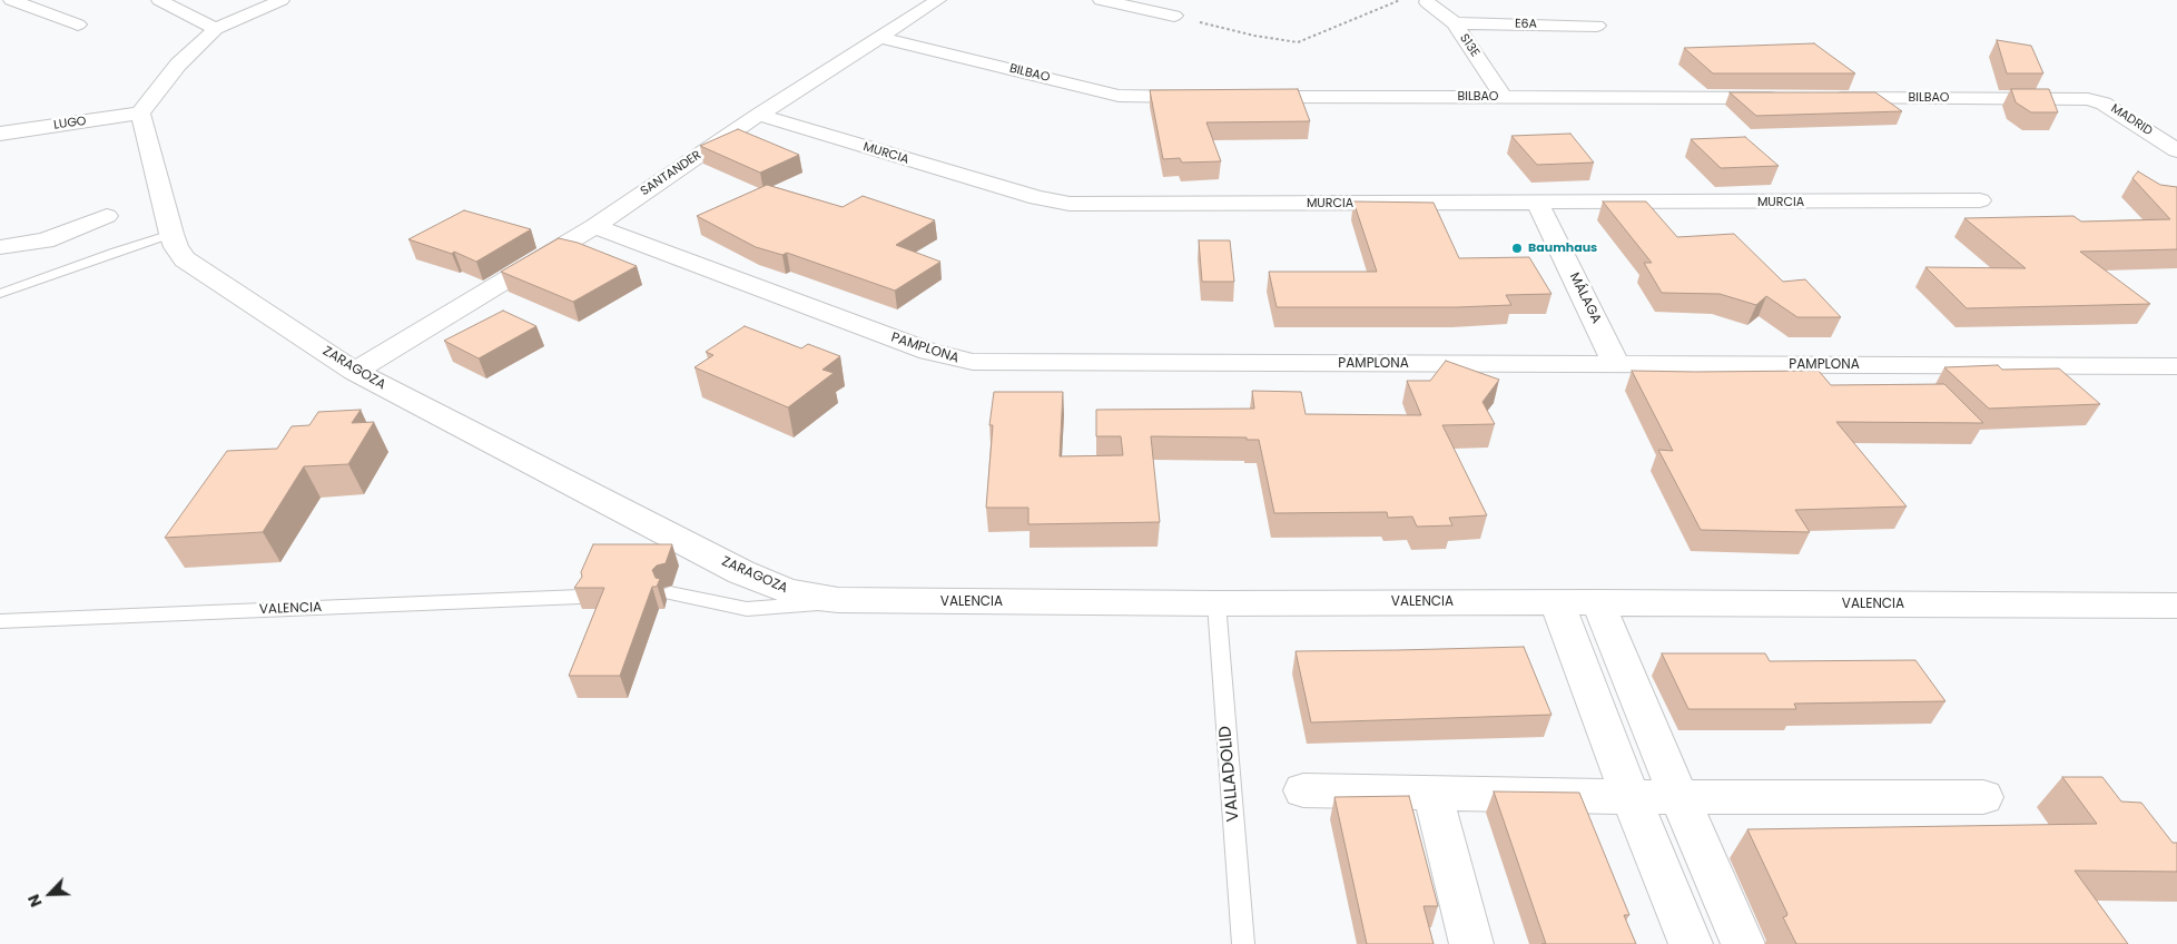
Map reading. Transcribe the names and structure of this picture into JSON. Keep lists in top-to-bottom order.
{
  "streets": {
    "street": [
      "E6A",
      "S13E",
      "BILBAO",
      "MADRID",
      "LUGO",
      "MURCIA",
      "SANTANDER",
      "MÁLAGA",
      "PAMPLONA",
      "ZARAGOZA",
      "VALENCIA"
    ],
    "lane": ["VALLADOLID"]
  },
  "crossings": [
    ["E6A", "S13E"],
    ["S13E", "BILBAO"],
    ["BILBAO", "MADRID"],
    ["BILBAO", "SANTANDER"],
    ["LUGO", "ZARAGOZA"],
    ["MURCIA", "SANTANDER"],
    ["MURCIA", "MÁLAGA"],
    ["SANTANDER", "PAMPLONA"],
    ["SANTANDER", "ZARAGOZA"],
    ["MÁLAGA", "PAMPLONA"],
    ["ZARAGOZA", "VALENCIA"],
    ["VALENCIA", "VALLADOLID"]
  ],
  "places": ["Baumhaus"],
  "north": "bottom left"
}
